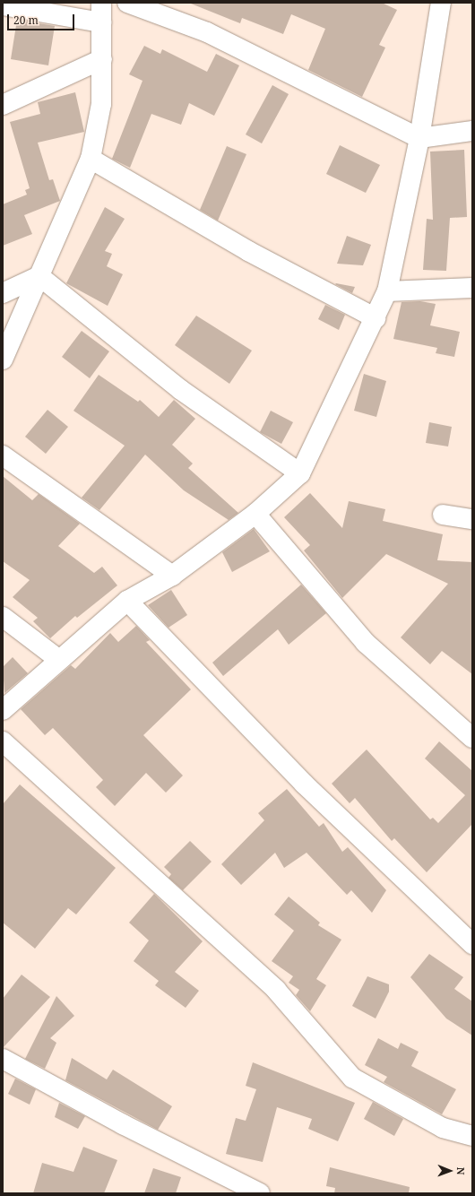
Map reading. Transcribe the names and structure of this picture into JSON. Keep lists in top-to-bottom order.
{
  "scale_bar": "20 m",
  "north": "right"
}
